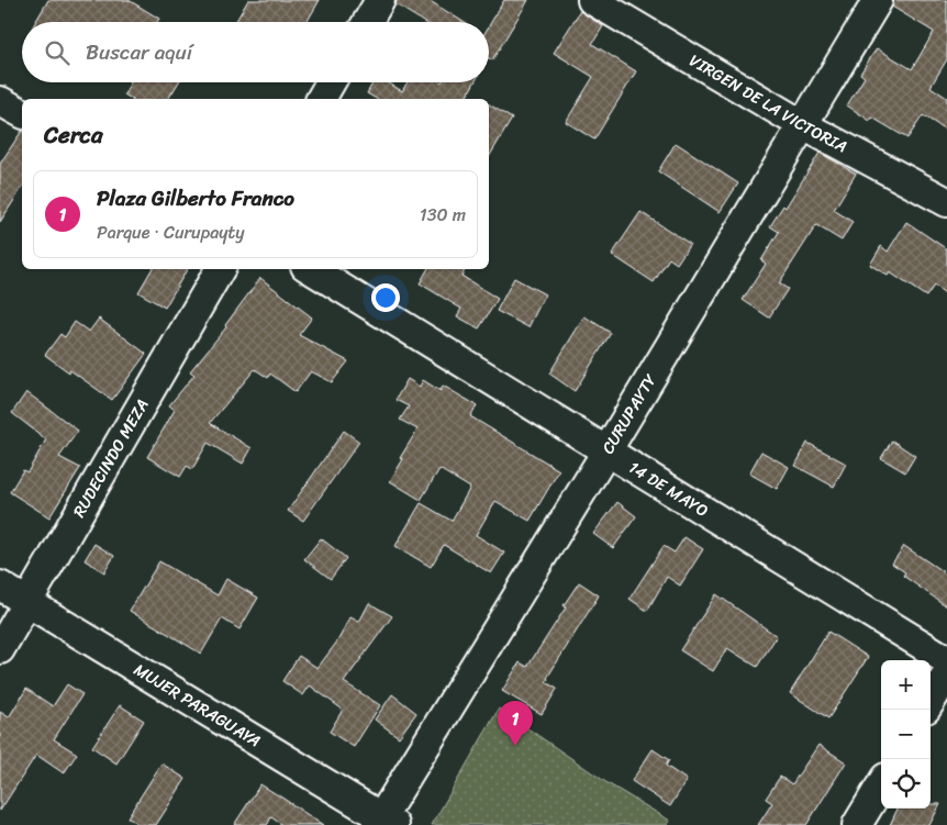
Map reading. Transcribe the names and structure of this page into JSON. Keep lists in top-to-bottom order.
{
  "streets": {
    "street": [
      "VIRGEN DE LA VICTORIA",
      "CURUPAYTY",
      "RUDECINDO MEZA",
      "14 DE MAYO",
      "MUJER PARAGUAYA"
    ]
  },
  "crossings": [
    ["VIRGEN DE LA VICTORIA", "CURUPAYTY"],
    ["CURUPAYTY", "14 DE MAYO"],
    ["CURUPAYTY", "MUJER PARAGUAYA"],
    ["RUDECINDO MEZA", "MUJER PARAGUAYA"]
  ],
  "page": {
    "search": "Buscar aquí",
    "heading": "Cerca",
    "list": [
      {
        "mark": "1",
        "name": "Plaza Gilberto Franco",
        "note": "Parque · Curupayty",
        "value": "130 m"
      }
    ],
    "map_buttons": ["+", "−"],
    "pins": "1"
  }
}
